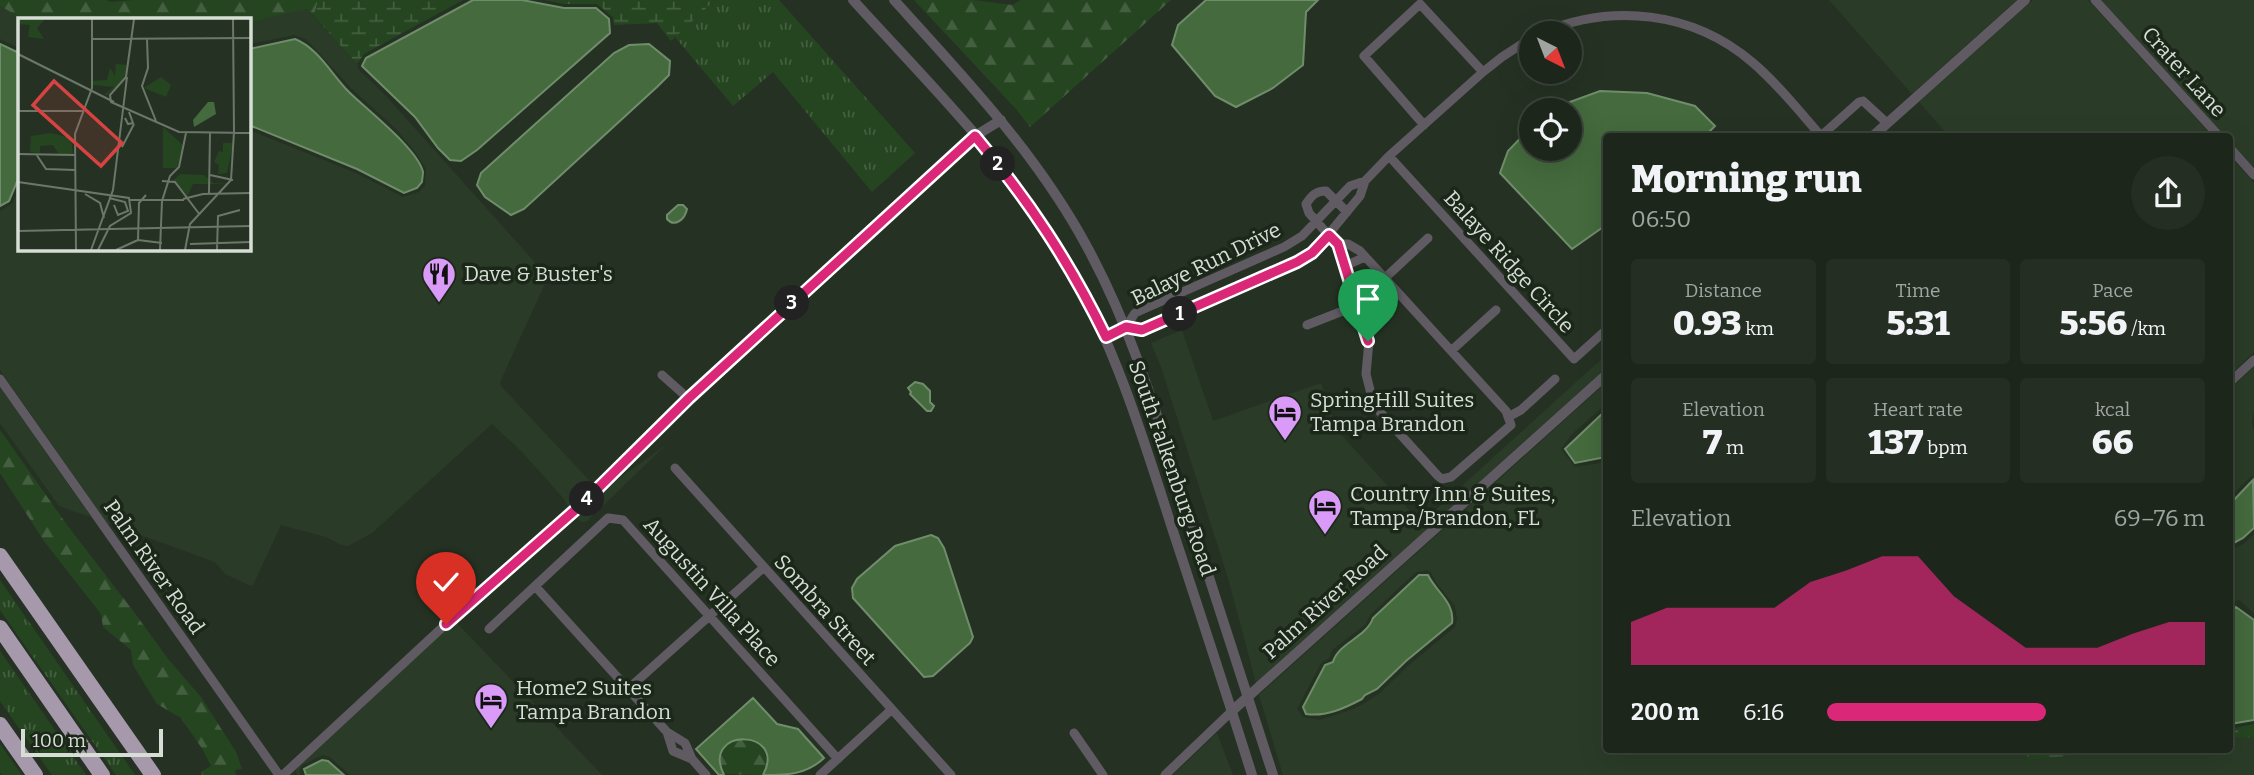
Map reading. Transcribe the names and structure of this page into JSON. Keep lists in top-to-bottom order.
{
  "streets": {
    "street": [
      "Crater Lane",
      "Balaye Ridge Circle",
      "Balaye Run Drive",
      "South Falkenburg Road",
      "Palm River Road",
      "Augustin Villa Place",
      "Sombra Street"
    ]
  },
  "crossings": [
    ["Balaye Ridge Circle", "Balaye Run Drive"],
    ["Balaye Run Drive", "South Falkenburg Road"],
    ["South Falkenburg Road", "Palm River Road"]
  ],
  "places": {
    "restaurant": ["Dave & Buster's"],
    "hotel": ["SpringHill Suites Tampa Brandon", "Country Inn & Suites, Tampa/Brandon, FL", "Home2 Suites Tampa Brandon"]
  },
  "scale_bar": "100 m",
  "north": "bottom right",
  "page": {
    "heading": ["Morning run", "06:50"],
    "pins": [
      "2",
      "3",
      "1",
      "4"
    ],
    "stats": [
      ["Distance", "0.93 km"],
      ["Time", "5:31"],
      ["Pace", "5:56 /km"],
      ["Elevation", "7 m"],
      ["Heart rate", "137 bpm"],
      ["kcal", "66"]
    ],
    "chart": ["Elevation", "69–76 m"],
    "list": [
      {
        "name": "200 m",
        "note": "6:16"
      }
    ],
    "scale": "100 m"
  }
}
